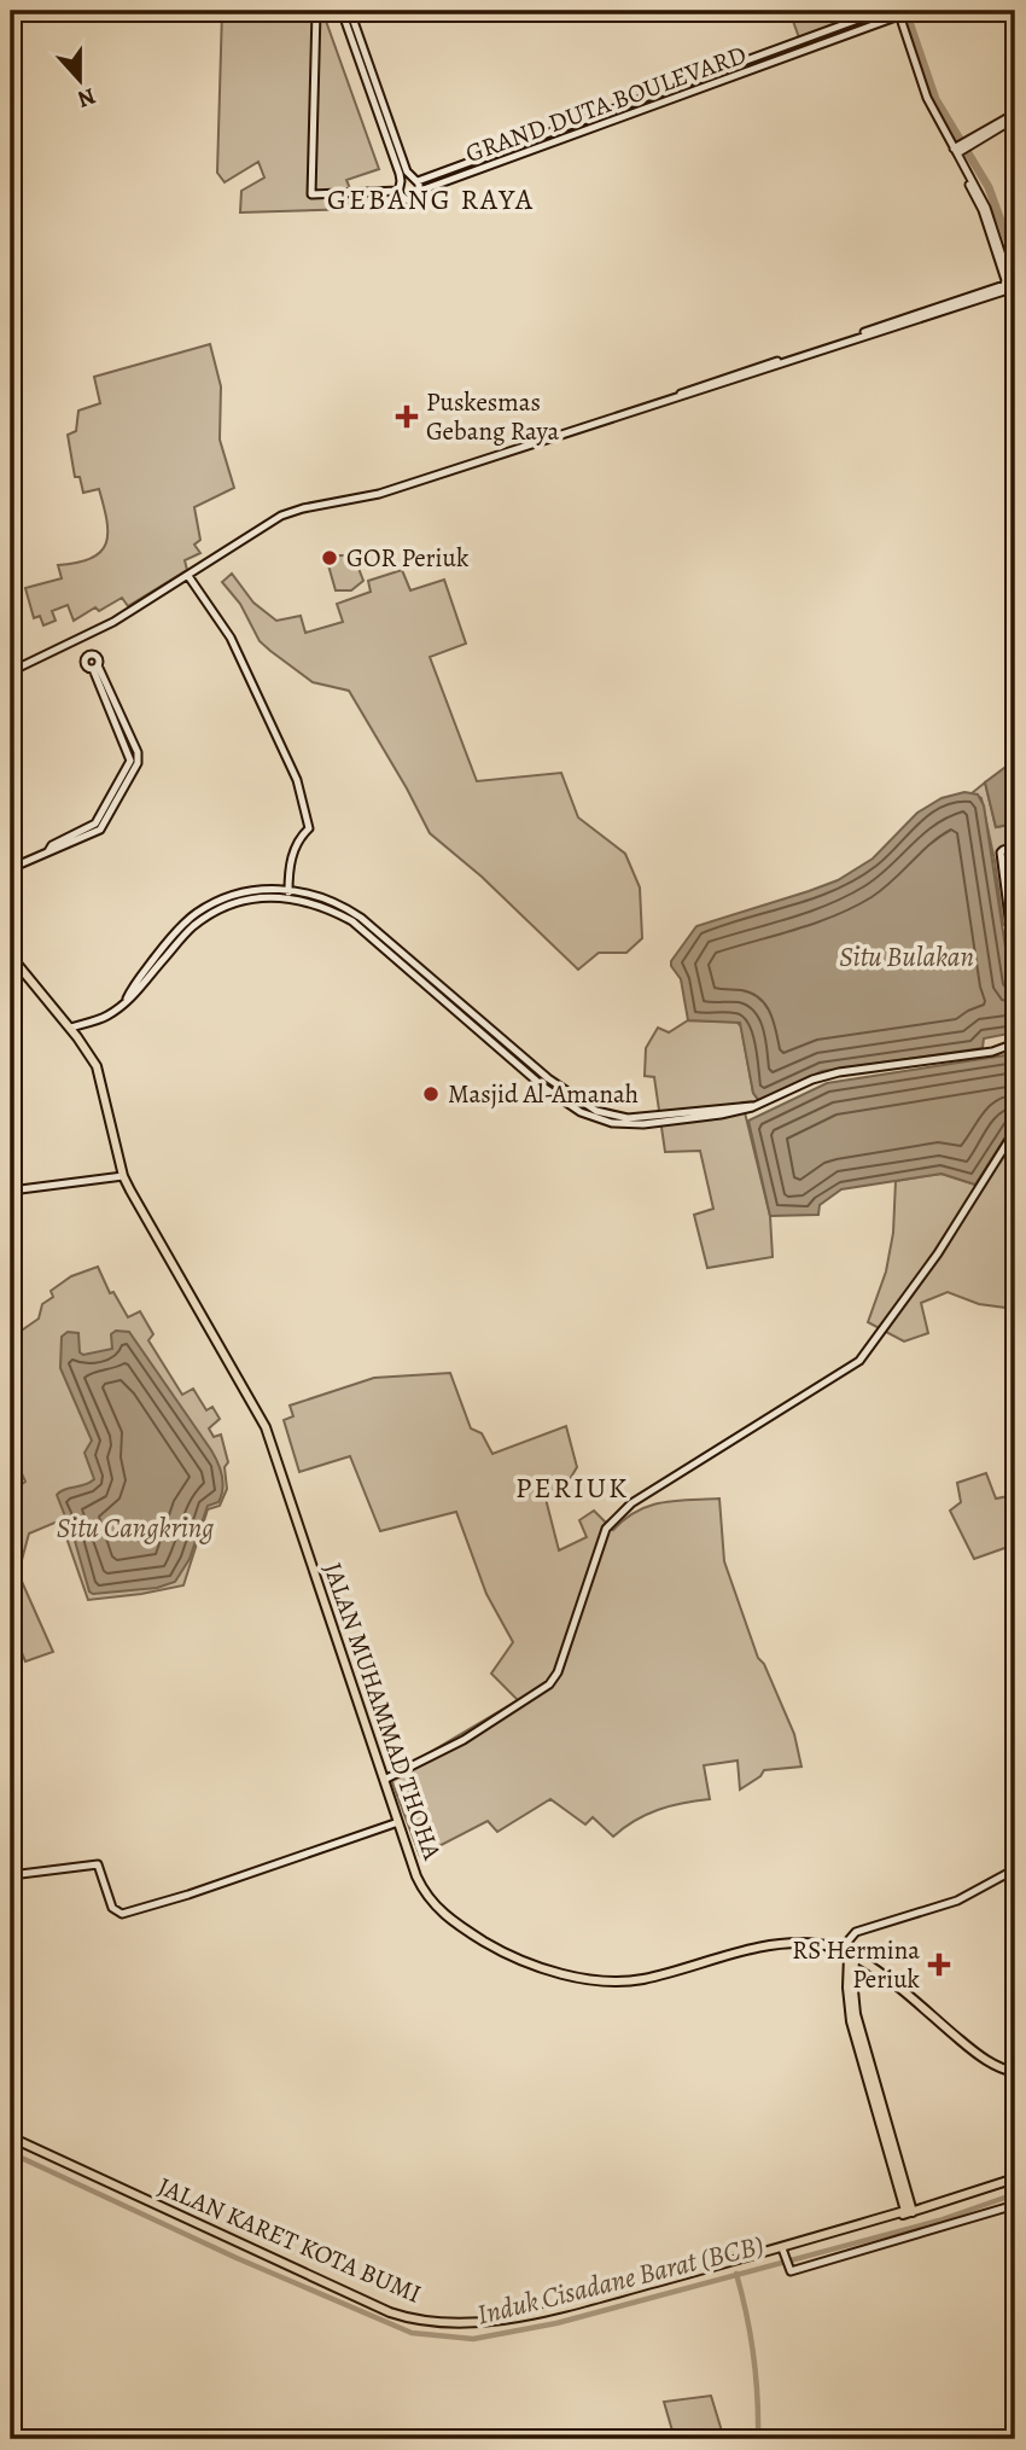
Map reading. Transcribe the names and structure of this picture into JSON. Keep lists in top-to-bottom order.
{
  "streets": {
    "main road": ["JALAN MUHAMMAD THOHA", "JALAN KARET KOTA BUMI"],
    "street": ["GRAND DUTA BOULEVARD"]
  },
  "districts": ["GEBANG RAYA", "PERIUK"],
  "water": ["Situ Bulakan", "Situ Cangkring", "Induk Cisadane Barat (BCB)"],
  "places": {
    "health": ["Puskesmas Gebang Raya", "RS Hermina Periuk"],
    "other": ["GOR Periuk", "Masjid Al-Amanah"]
  },
  "north": "bottom"
}
